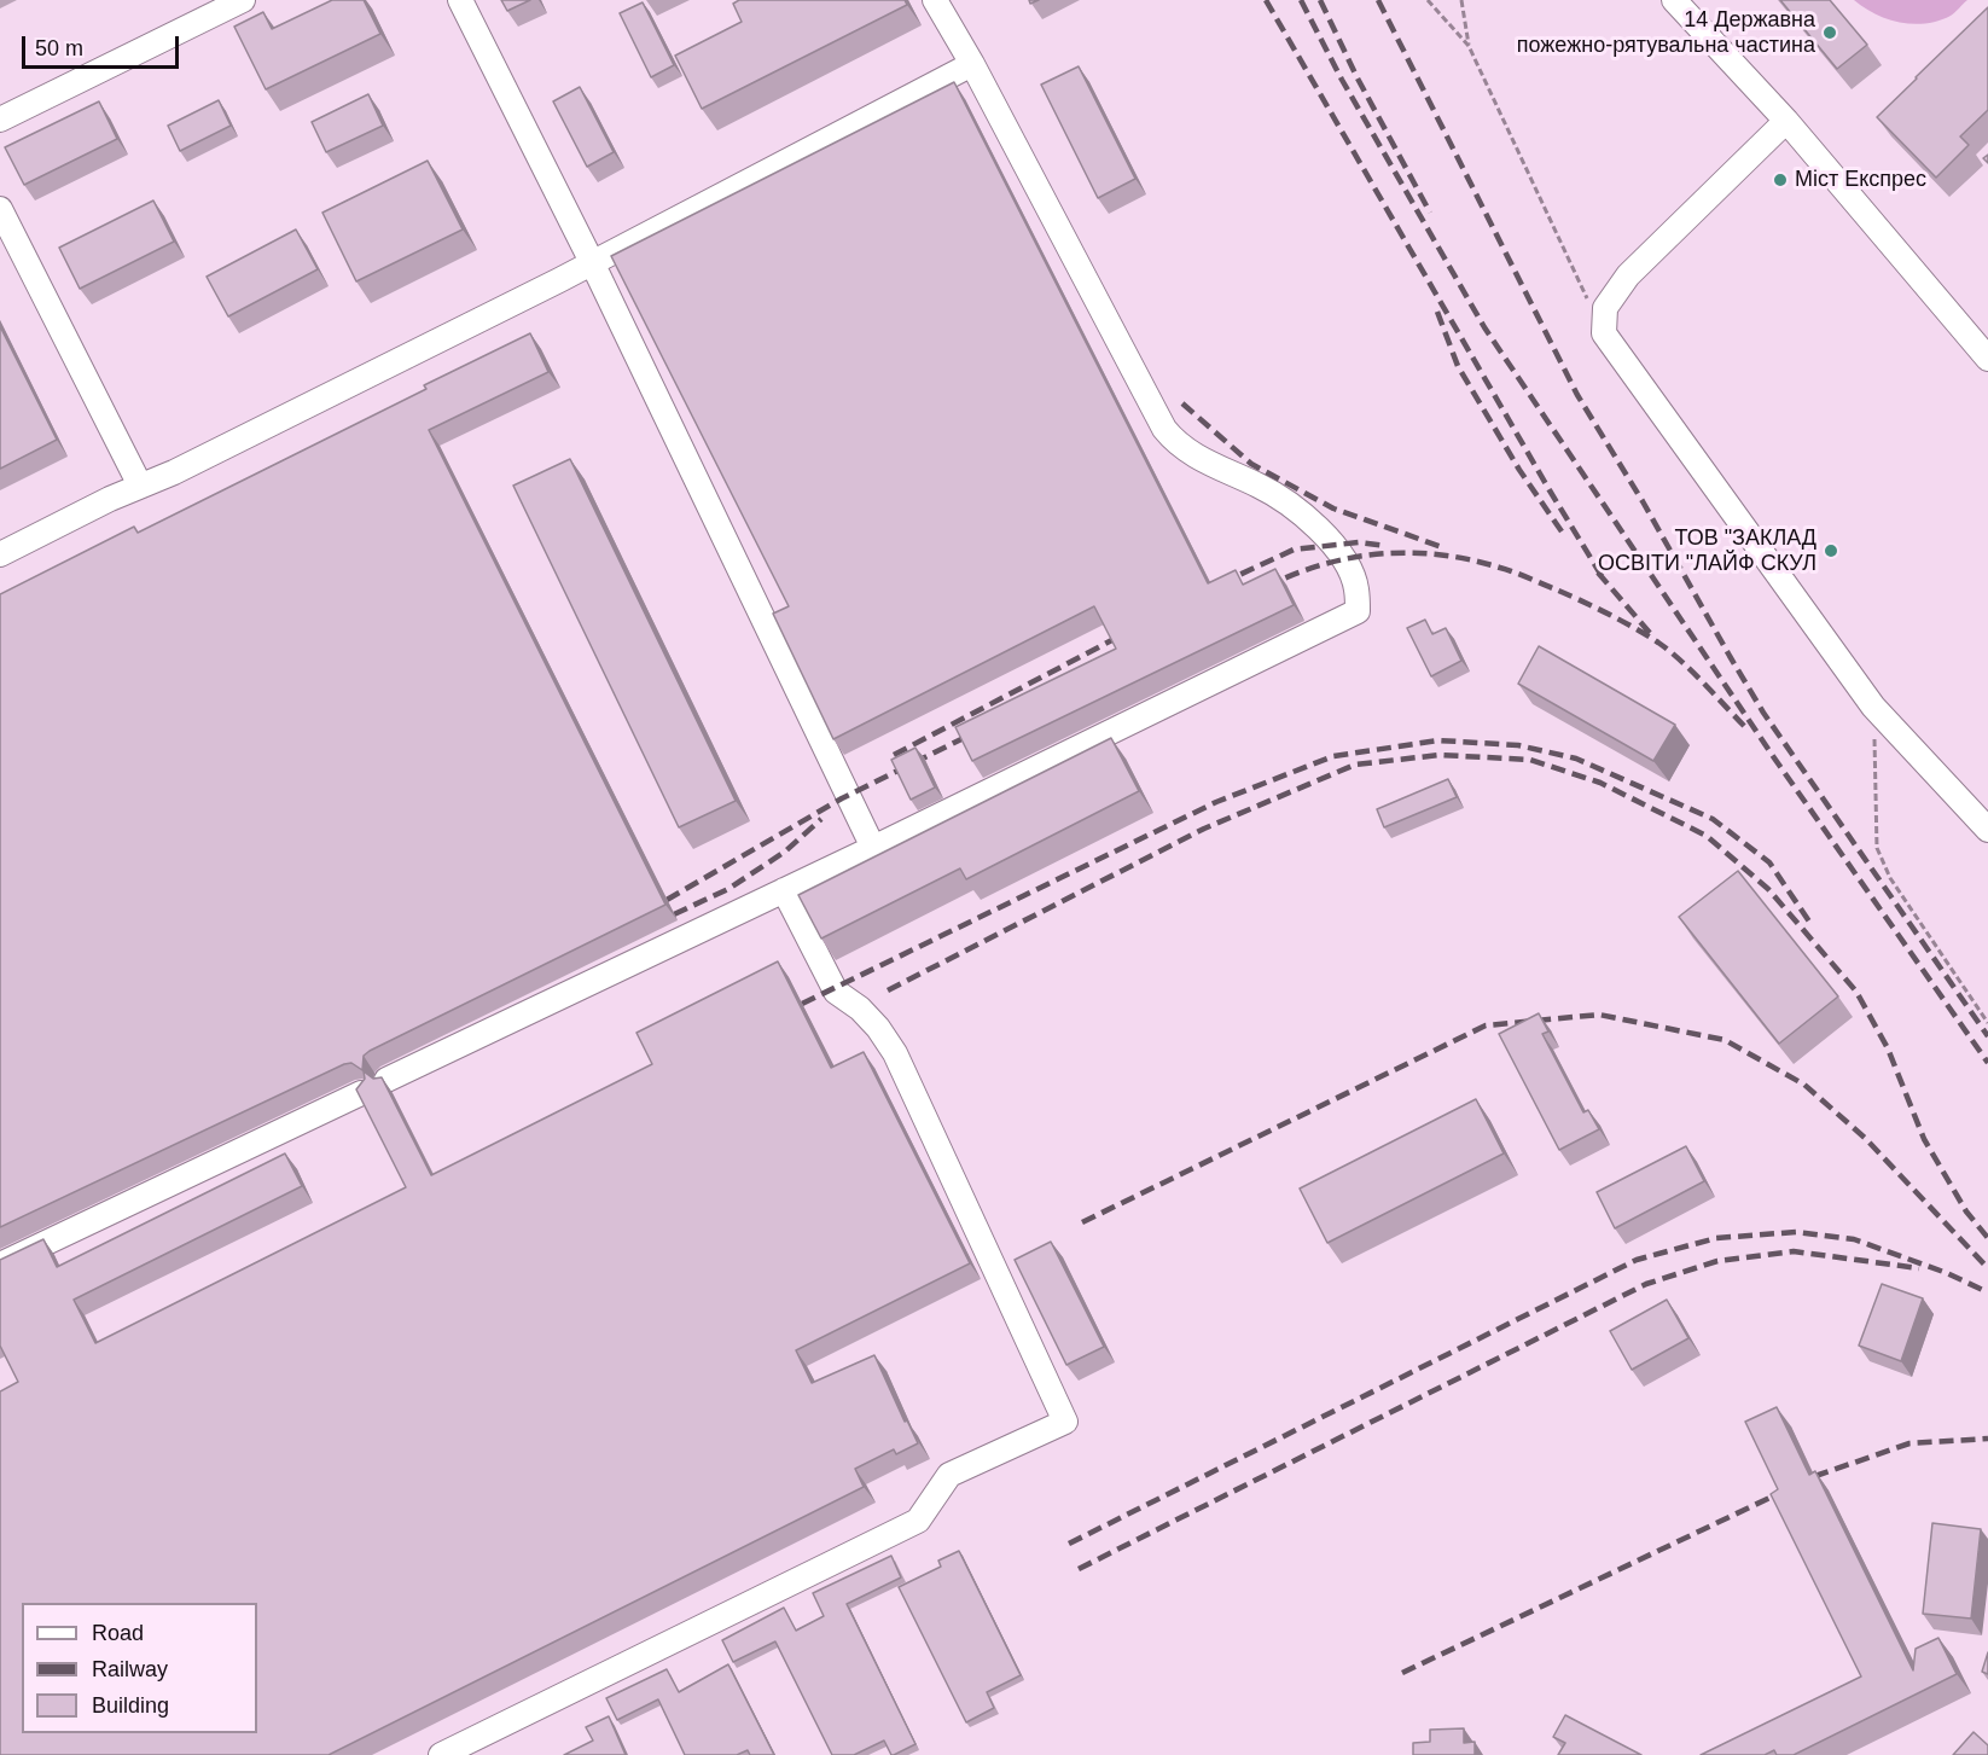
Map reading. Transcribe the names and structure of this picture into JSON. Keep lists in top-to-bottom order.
{
  "places": ["14 Державна пожежно-рятувальна частина", "Міст Експрес", "ТОВ \"ЗАКЛАД ОСВІТИ \"ЛАЙФ СКУЛ"],
  "legend": ["Road", "Railway", "Building"],
  "scale_bar": "50 m"
}
